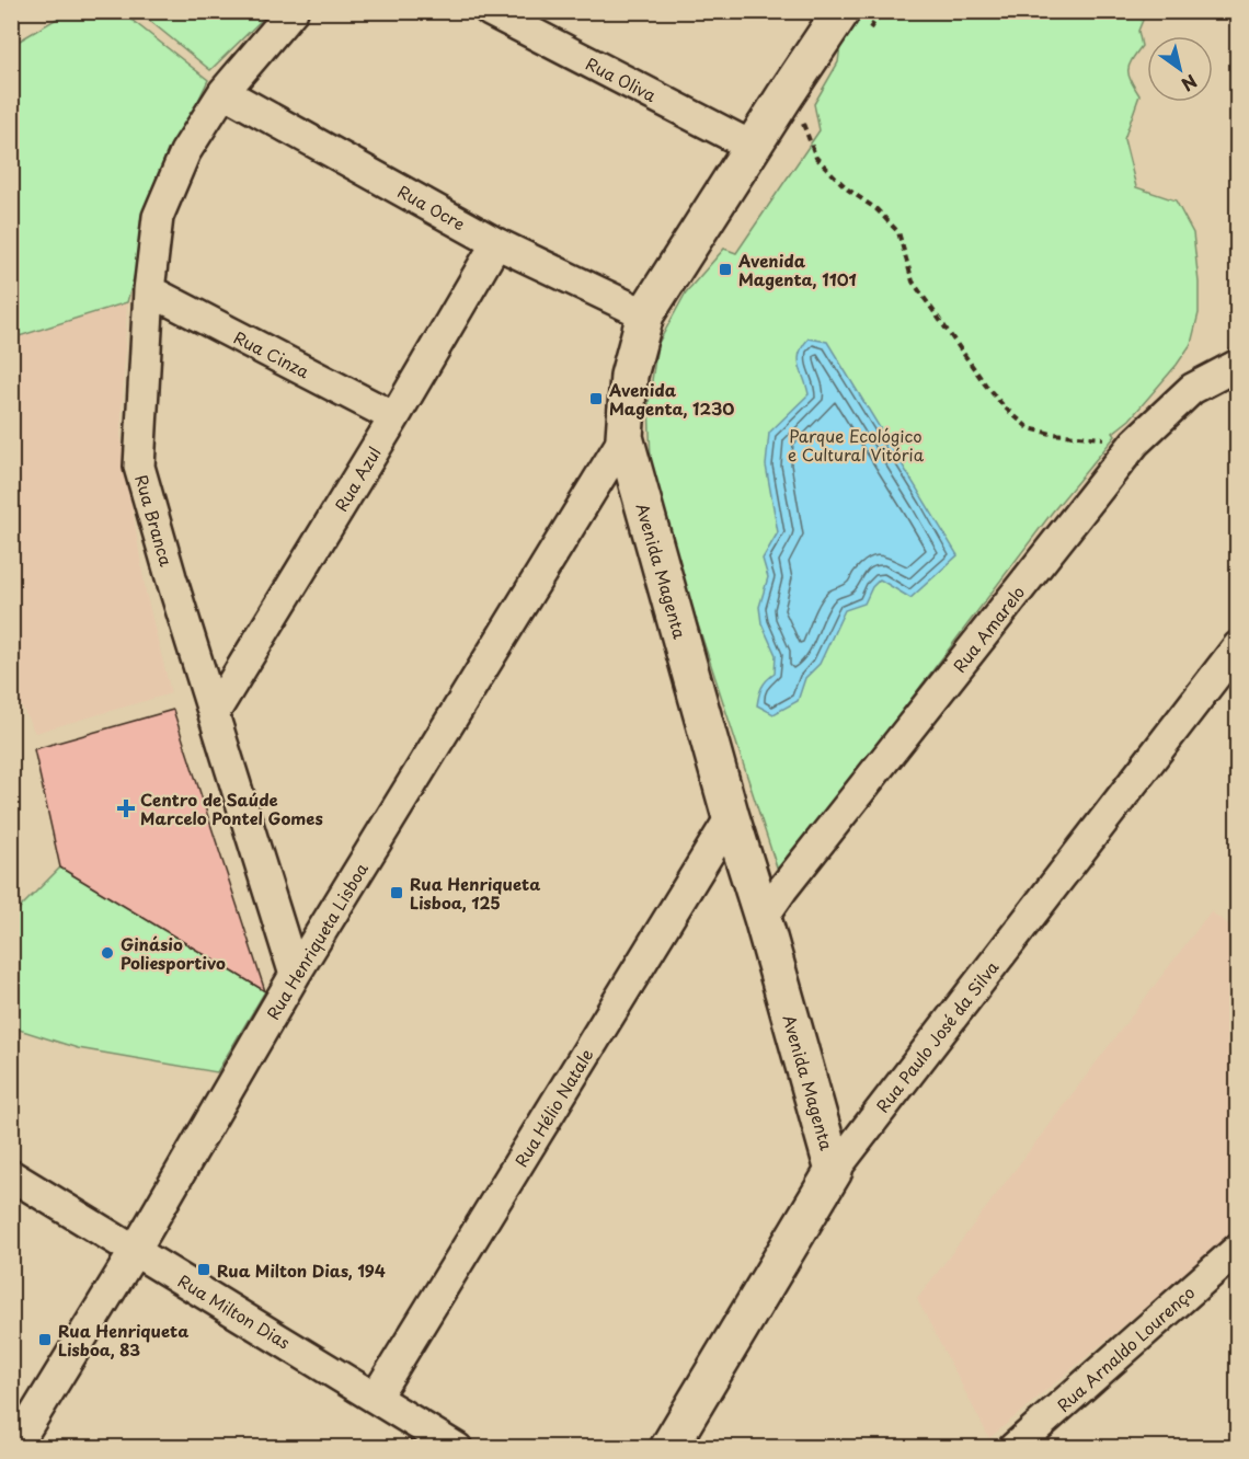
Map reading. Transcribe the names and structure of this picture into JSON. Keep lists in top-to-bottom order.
{
  "streets": {
    "street": [
      "Rua Oliva",
      "Rua Ocre",
      "Rua Cinza",
      "Rua Azul",
      "Rua Branca",
      "Avenida Magenta",
      "Rua Amarelo",
      "Rua Henriqueta Lisboa",
      "Rua Paulo José da Silva",
      "Rua Hélio Natale",
      "Rua Milton Dias",
      "Rua Arnaldo Lourenço"
    ]
  },
  "crossings": [
    ["Rua Oliva", "Avenida Magenta"],
    ["Rua Ocre", "Rua Azul"],
    ["Rua Ocre", "Rua Branca"],
    ["Rua Ocre", "Avenida Magenta"],
    ["Rua Cinza", "Rua Azul"],
    ["Rua Cinza", "Rua Branca"],
    ["Rua Azul", "Rua Branca"],
    ["Rua Branca", "Rua Henriqueta Lisboa"],
    ["Avenida Magenta", "Rua Amarelo"],
    ["Avenida Magenta", "Rua Henriqueta Lisboa"],
    ["Avenida Magenta", "Rua Paulo José da Silva"],
    ["Avenida Magenta", "Rua Hélio Natale"],
    ["Rua Henriqueta Lisboa", "Rua Milton Dias"],
    ["Rua Hélio Natale", "Rua Milton Dias"]
  ],
  "parks": ["Parque Ecológico e Cultural Vitória"],
  "places": {
    "transit": [
      "Avenida Magenta, 1101",
      "Avenida Magenta, 1230",
      "Rua Henriqueta Lisboa, 125",
      "Rua Milton Dias, 194",
      "Rua Henriqueta Lisboa, 83"
    ],
    "health": ["Centro de Saúde Marcelo Pontel Gomes"],
    "other": ["Ginásio Poliesportivo"]
  },
  "north": "bottom right"
}
